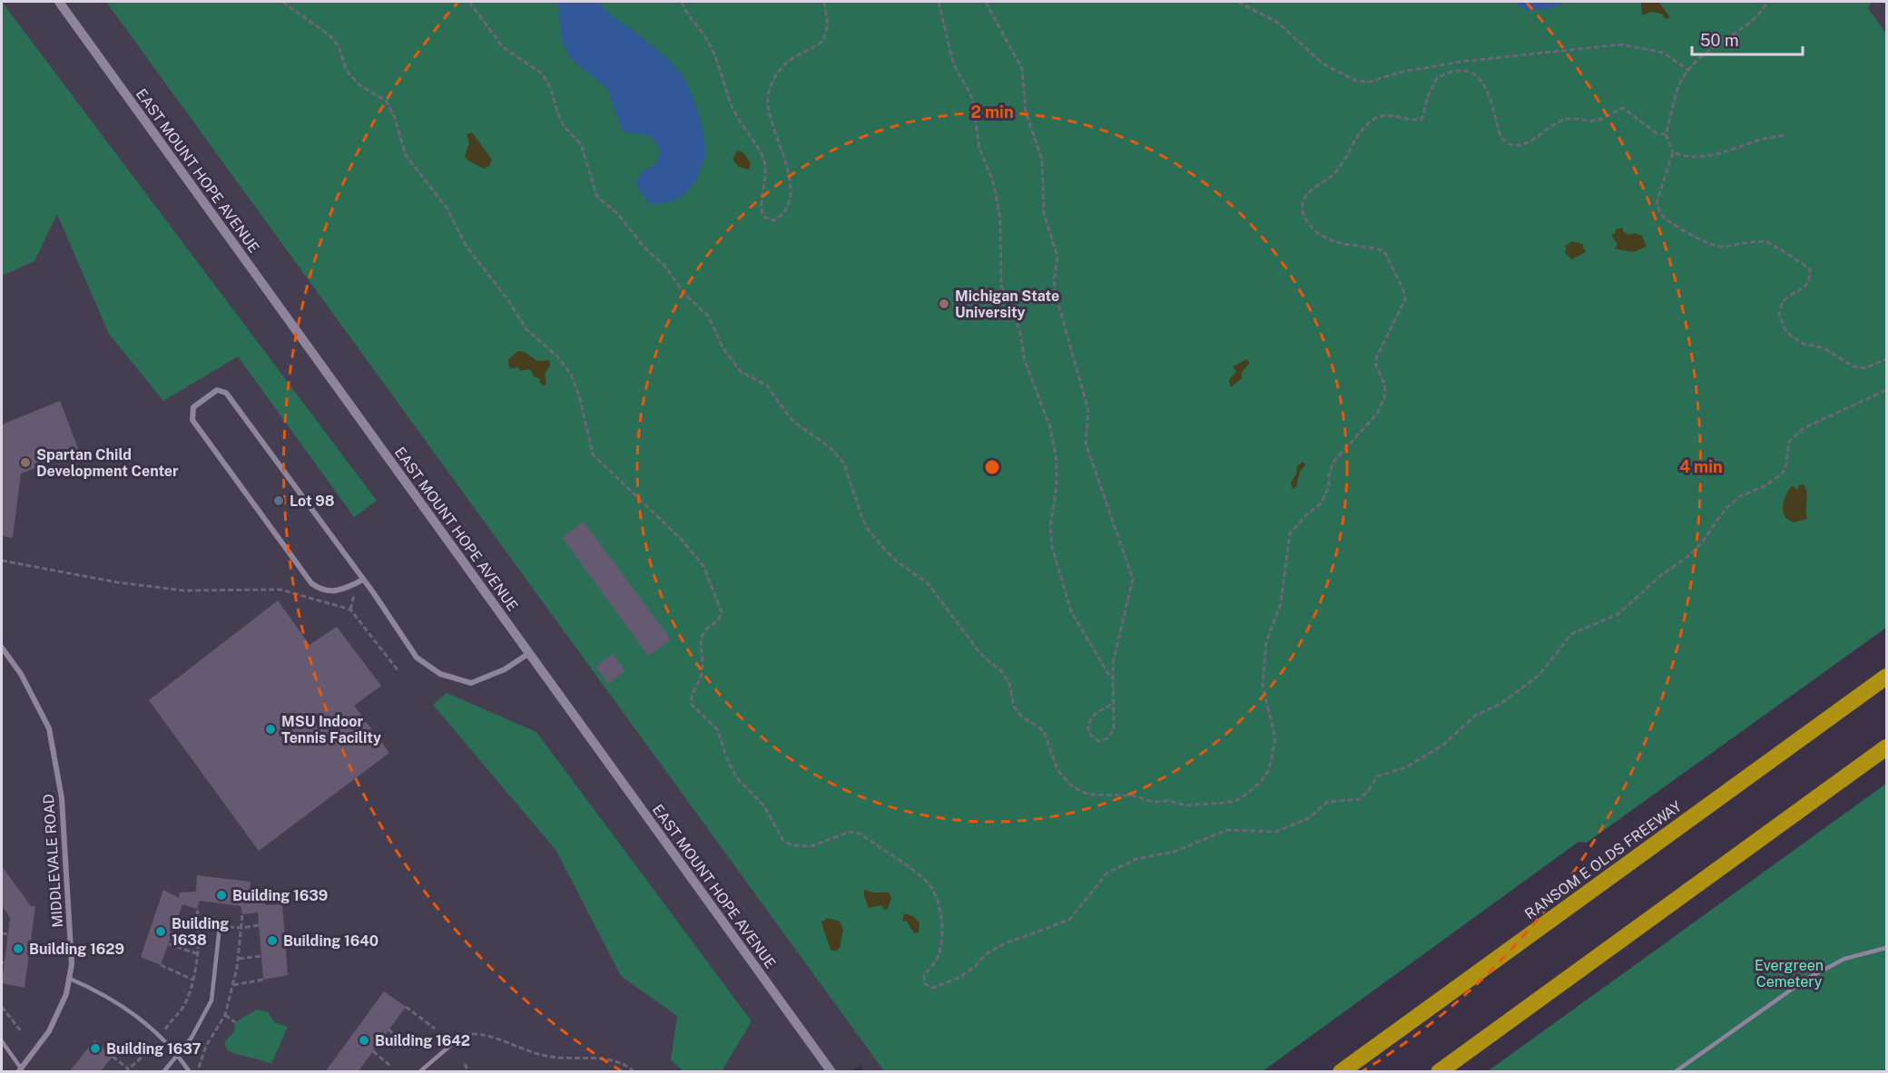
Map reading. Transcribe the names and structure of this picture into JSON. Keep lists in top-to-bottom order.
{
  "streets": {
    "highway": ["RANSOM E OLDS FREEWAY"],
    "street": ["EAST MOUNT HOPE AVENUE", "MIDDLEVALE ROAD"]
  },
  "parks": ["Evergreen Cemetery"],
  "places": [
    "Michigan State University",
    "Spartan Child Development Center",
    "Lot 98",
    "MSU Indoor Tennis Facility",
    "Building 1639",
    "Building 1638",
    "Building 1640",
    "Building 1629",
    "Building 1642",
    "Building 1637"
  ],
  "scale_bar": "50 m",
  "rings": ["2 min", "4 min"]
}
